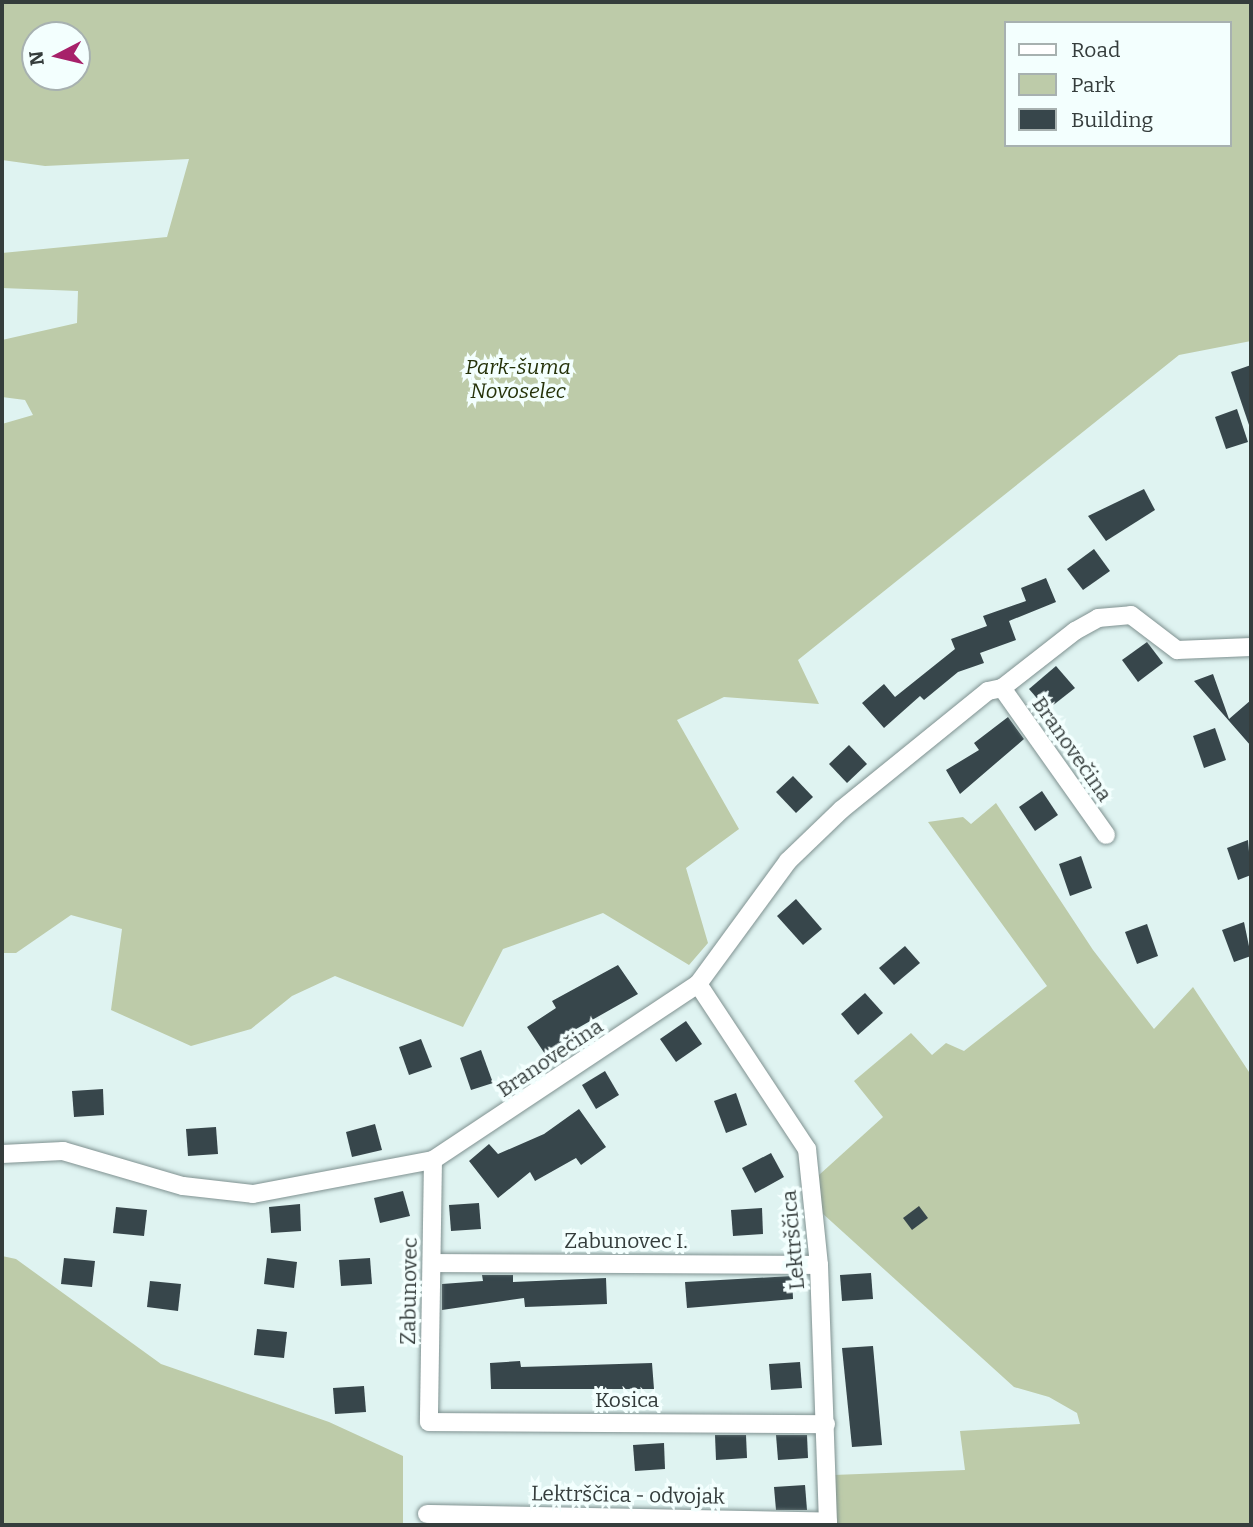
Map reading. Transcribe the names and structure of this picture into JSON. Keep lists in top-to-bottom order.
{
  "streets": {
    "street": [
      "Branovečina",
      "Lektrščica",
      "Zabunovec I.",
      "Zabunovec",
      "Kosica",
      "Lektrščica - odvojak"
    ]
  },
  "crossings": [
    ["Branovečina", "Lektrščica"],
    ["Branovečina", "Zabunovec"],
    ["Lektrščica", "Zabunovec I."],
    ["Lektrščica", "Kosica"],
    ["Lektrščica", "Lektrščica - odvojak"],
    ["Zabunovec I.", "Zabunovec"],
    ["Zabunovec", "Kosica"]
  ],
  "parks": ["Park-šuma Novoselec"],
  "legend": ["Road", "Park", "Building"],
  "north": "left"
}
